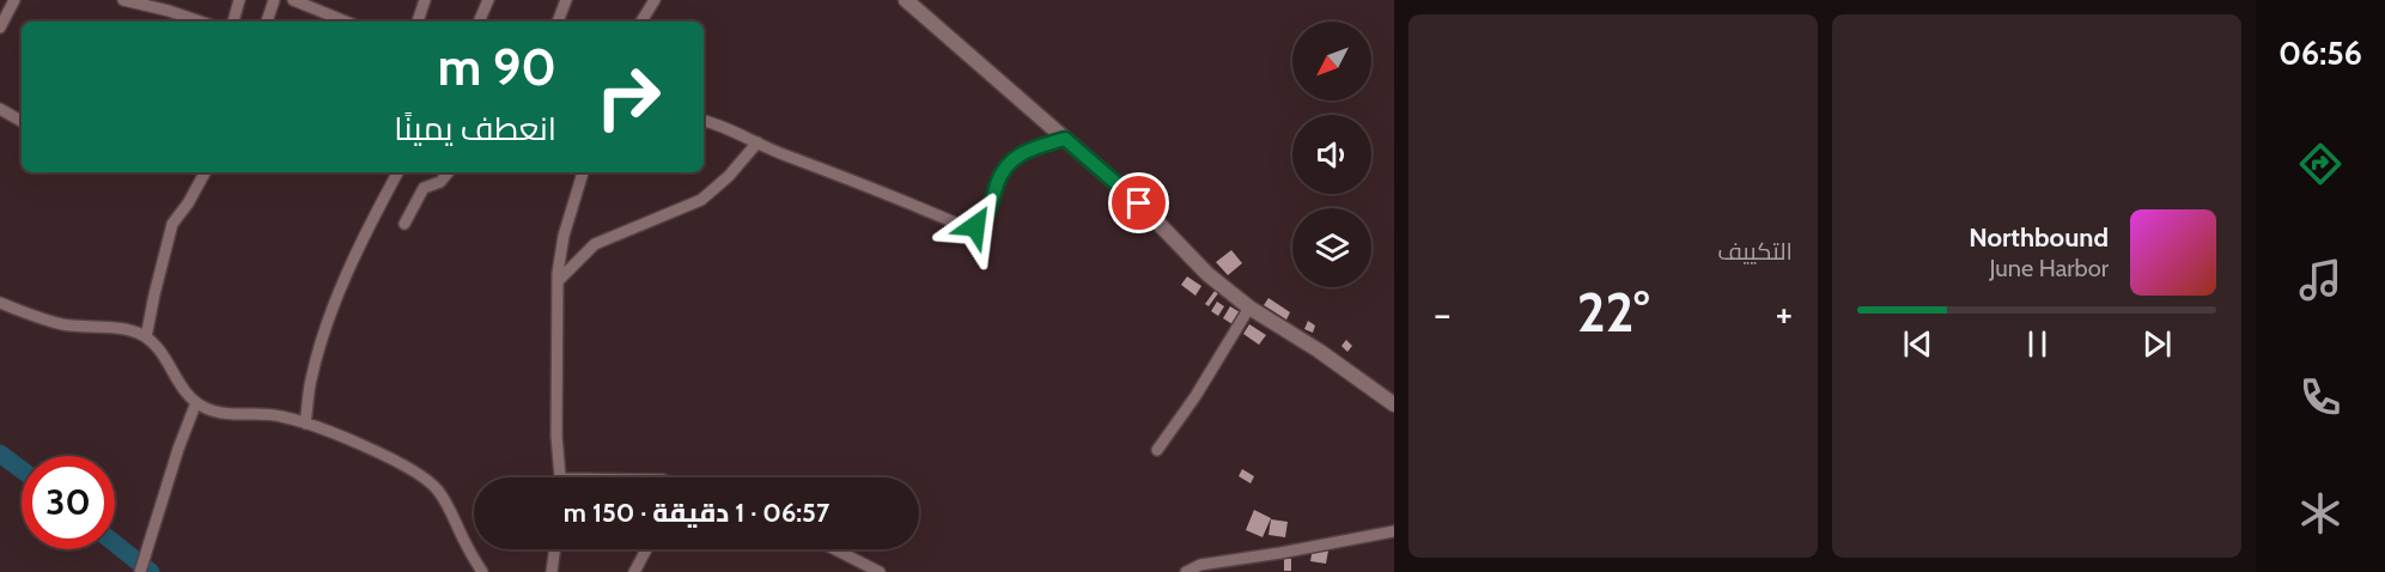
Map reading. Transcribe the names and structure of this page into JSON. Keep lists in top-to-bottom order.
{
  "north": "bottom left",
  "page": {
    "tabs": "06:56",
    "tile": "التكييف",
    "turn": ["90 m", "انعطف يمينًا"],
    "song": ["Northbound", "June Harbor"],
    "heat": ["−", "22°", "+"],
    "limit": "30",
    "trip": "06:57 · 1 دقيقة · 150 m"
  }
}
